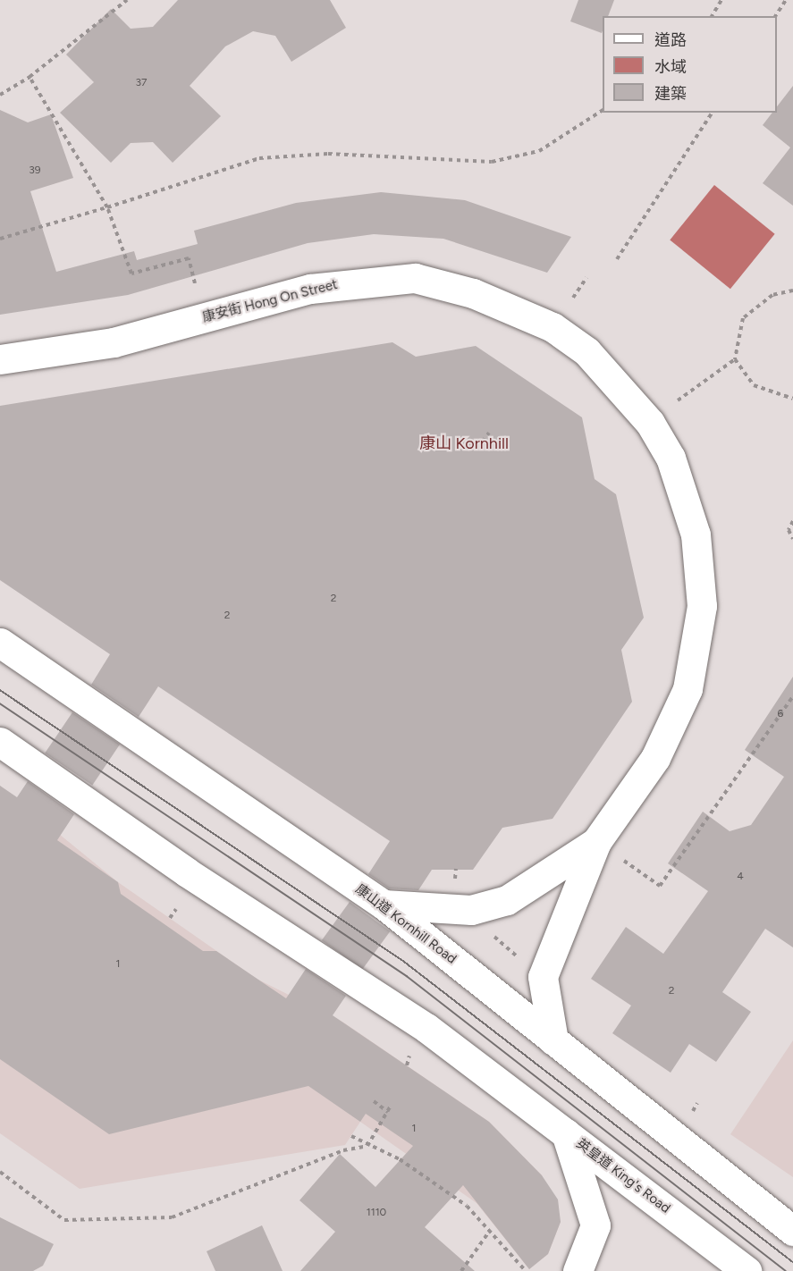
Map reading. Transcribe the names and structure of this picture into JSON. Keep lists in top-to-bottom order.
{
  "streets": {
    "main road": ["康安街 Hong On Street", "康山道 Kornhill Road", "英皇道 King's Road"]
  },
  "crossings": [
    ["康安街 Hong On Street", "康山道 Kornhill Road"]
  ],
  "districts": ["康山 Kornhill"],
  "house_numbers": [
    "37",
    "39",
    "2",
    "2",
    "6",
    "4",
    "1",
    "2",
    "1",
    "1110"
  ],
  "legend": ["道路", "水域", "建築"]
}
